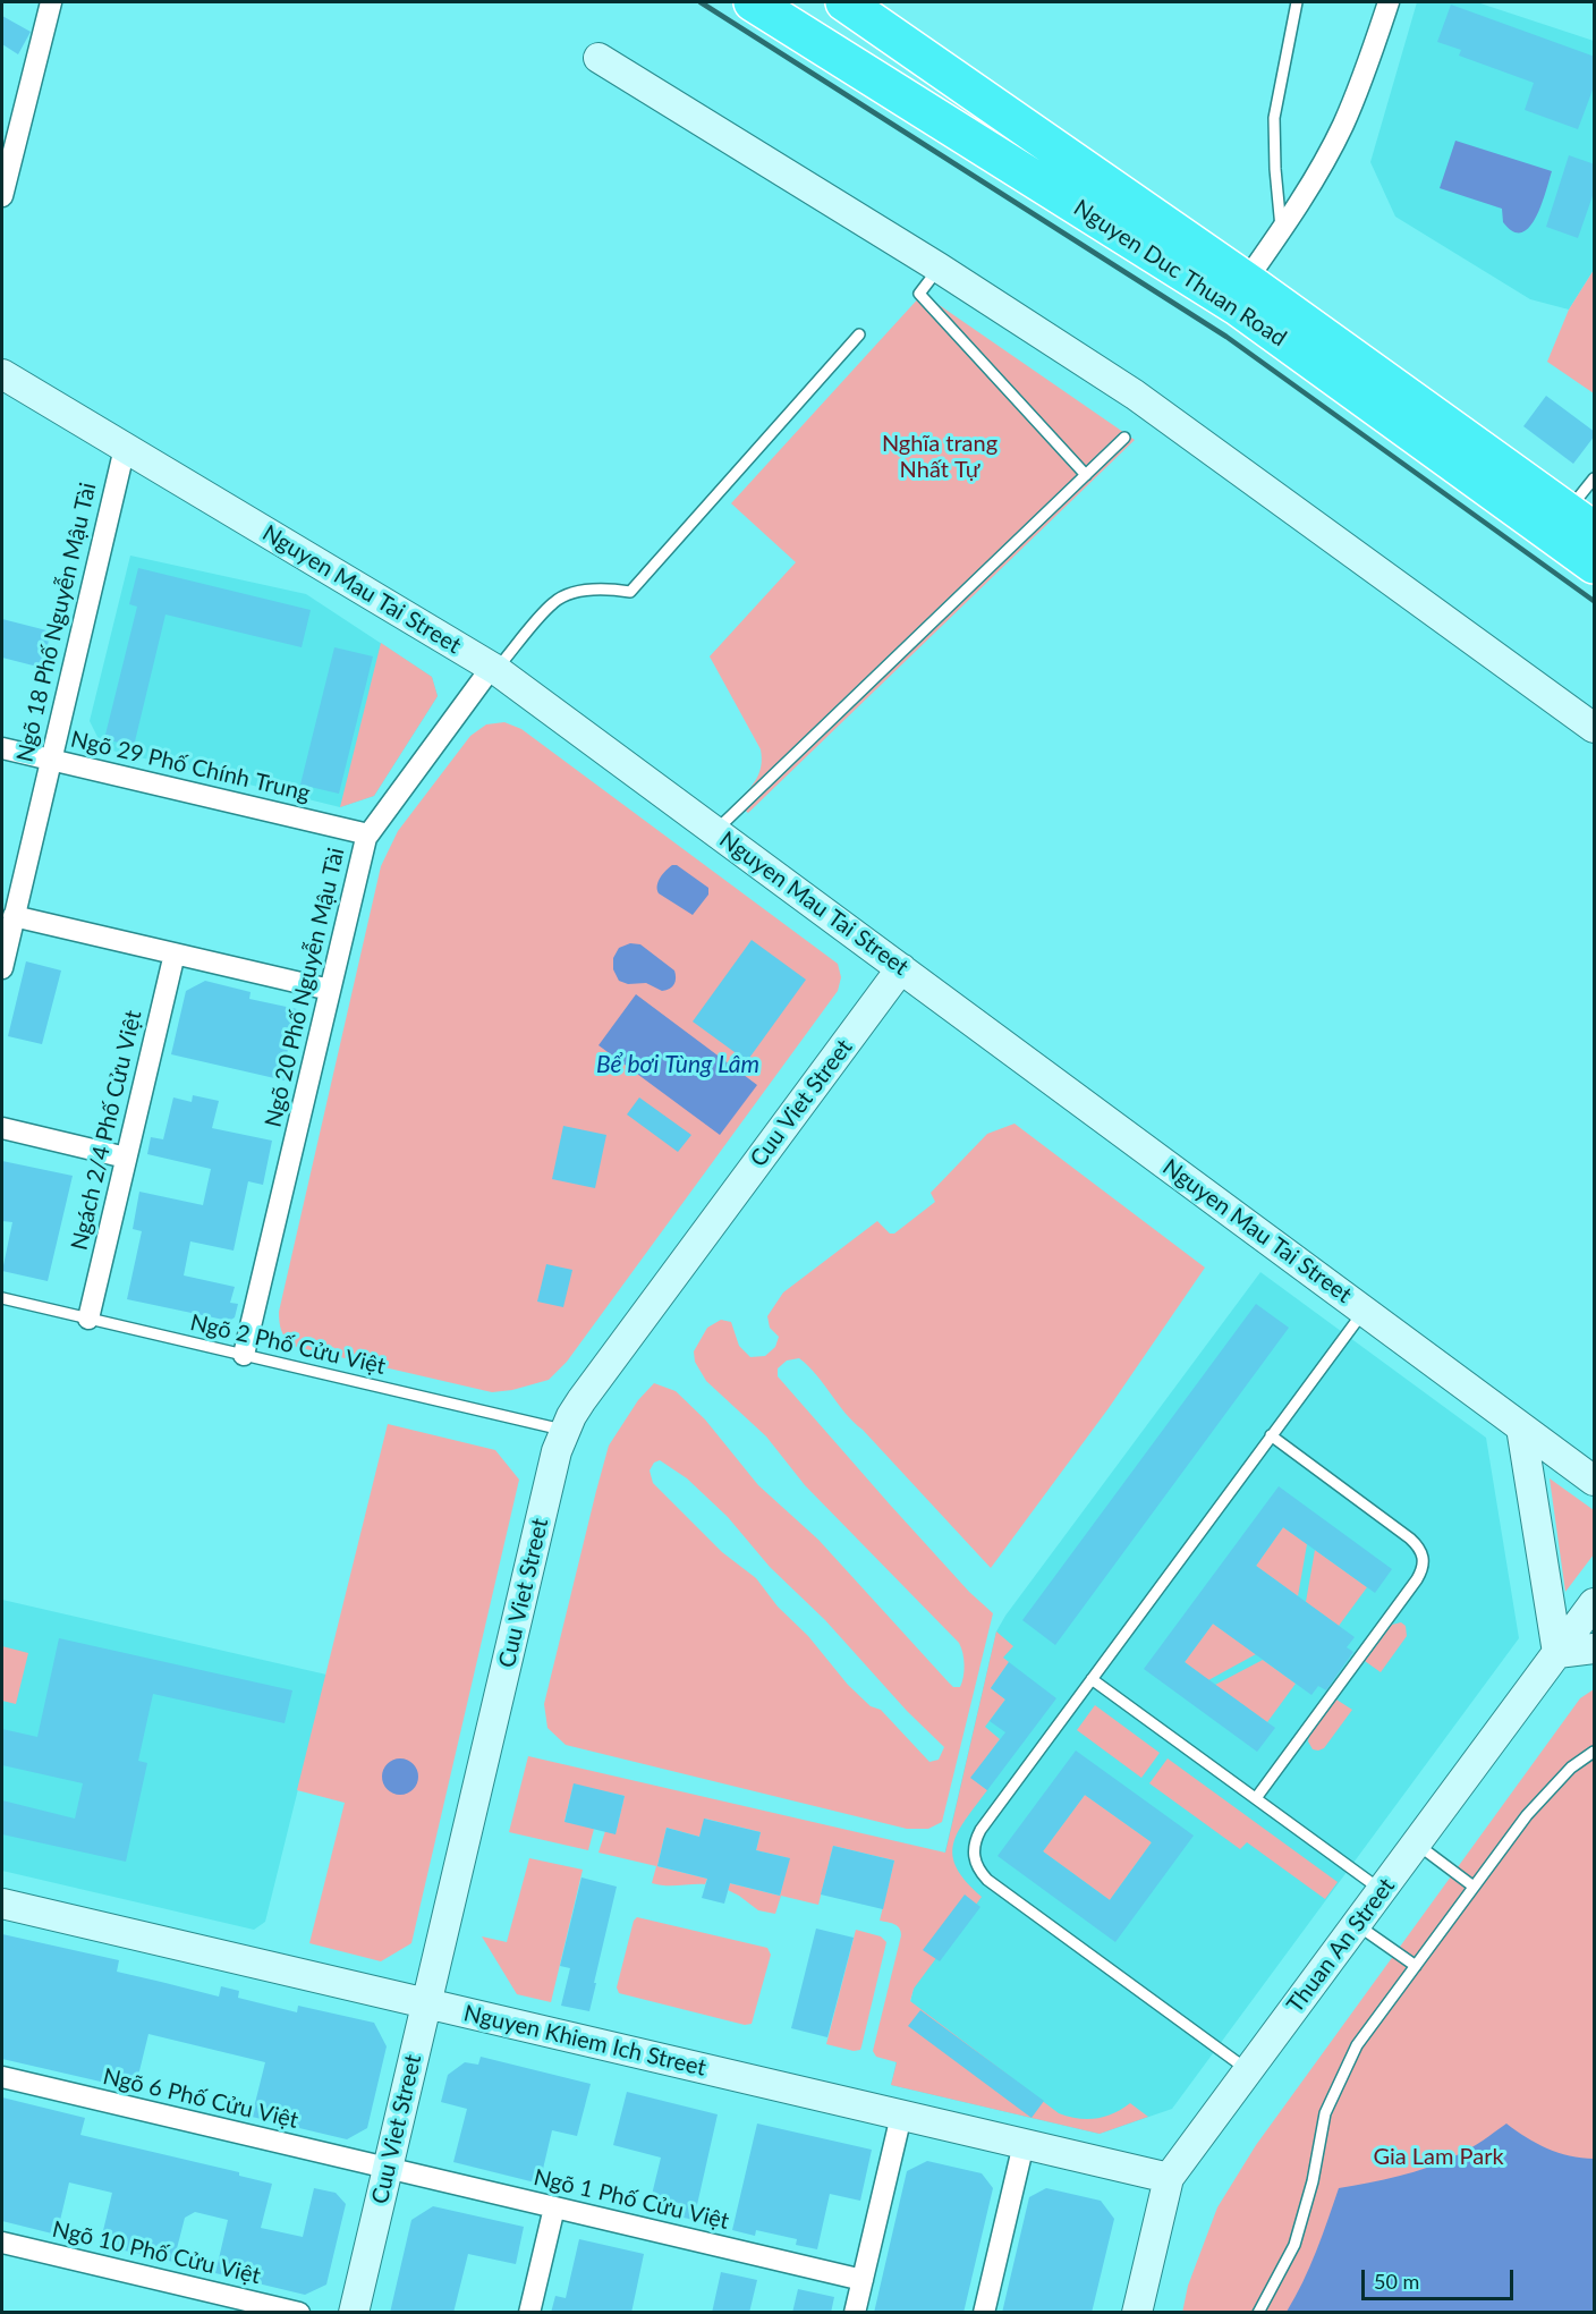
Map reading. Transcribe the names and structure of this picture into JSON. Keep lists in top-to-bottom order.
{
  "streets": {
    "highway": ["Nguyen Duc Thuan Road"],
    "street": [
      "Nguyen Mau Tai Street",
      "Ngõ 18 Phố Nguyễn Mậu Tài",
      "Ngõ 29 Phố Chính Trung",
      "Ngõ 20 Phố Nguyễn Mậu Tài",
      "Cuu Viet Street",
      "Ngách 2/4 Phố Cửu Việt",
      "Thuan An Street",
      "Nguyen Khiem Ich Street",
      "Ngõ 6 Phố Cửu Việt",
      "Ngõ 1 Phố Cửu Việt",
      "Ngõ 10 Phố Cửu Việt"
    ],
    "lane": ["Ngõ 2 Phố Cửu Việt"]
  },
  "crossings": [
    ["Nguyen Mau Tai Street", "Ngõ 18 Phố Nguyễn Mậu Tài"],
    ["Nguyen Mau Tai Street", "Ngõ 20 Phố Nguyễn Mậu Tài"],
    ["Nguyen Mau Tai Street", "Cuu Viet Street"],
    ["Ngõ 18 Phố Nguyễn Mậu Tài", "Ngõ 29 Phố Chính Trung"],
    ["Ngõ 29 Phố Chính Trung", "Ngõ 20 Phố Nguyễn Mậu Tài"],
    ["Ngõ 20 Phố Nguyễn Mậu Tài", "Ngõ 2 Phố Cửu Việt"],
    ["Cuu Viet Street", "Ngõ 2 Phố Cửu Việt"],
    ["Cuu Viet Street", "Nguyen Khiem Ich Street"],
    ["Cuu Viet Street", "Ngõ 6 Phố Cửu Việt"],
    ["Cuu Viet Street", "Ngõ 1 Phố Cửu Việt"],
    ["Ngách 2/4 Phố Cửu Việt", "Ngõ 2 Phố Cửu Việt"],
    ["Thuan An Street", "Nguyen Khiem Ich Street"],
    ["Ngõ 6 Phố Cửu Việt", "Ngõ 1 Phố Cửu Việt"]
  ],
  "water": ["Bể bơi Tùng Lâm"],
  "parks": ["Nghĩa trang Nhất Tự", "Gia Lam Park"],
  "scale_bar": "50 m"
}
